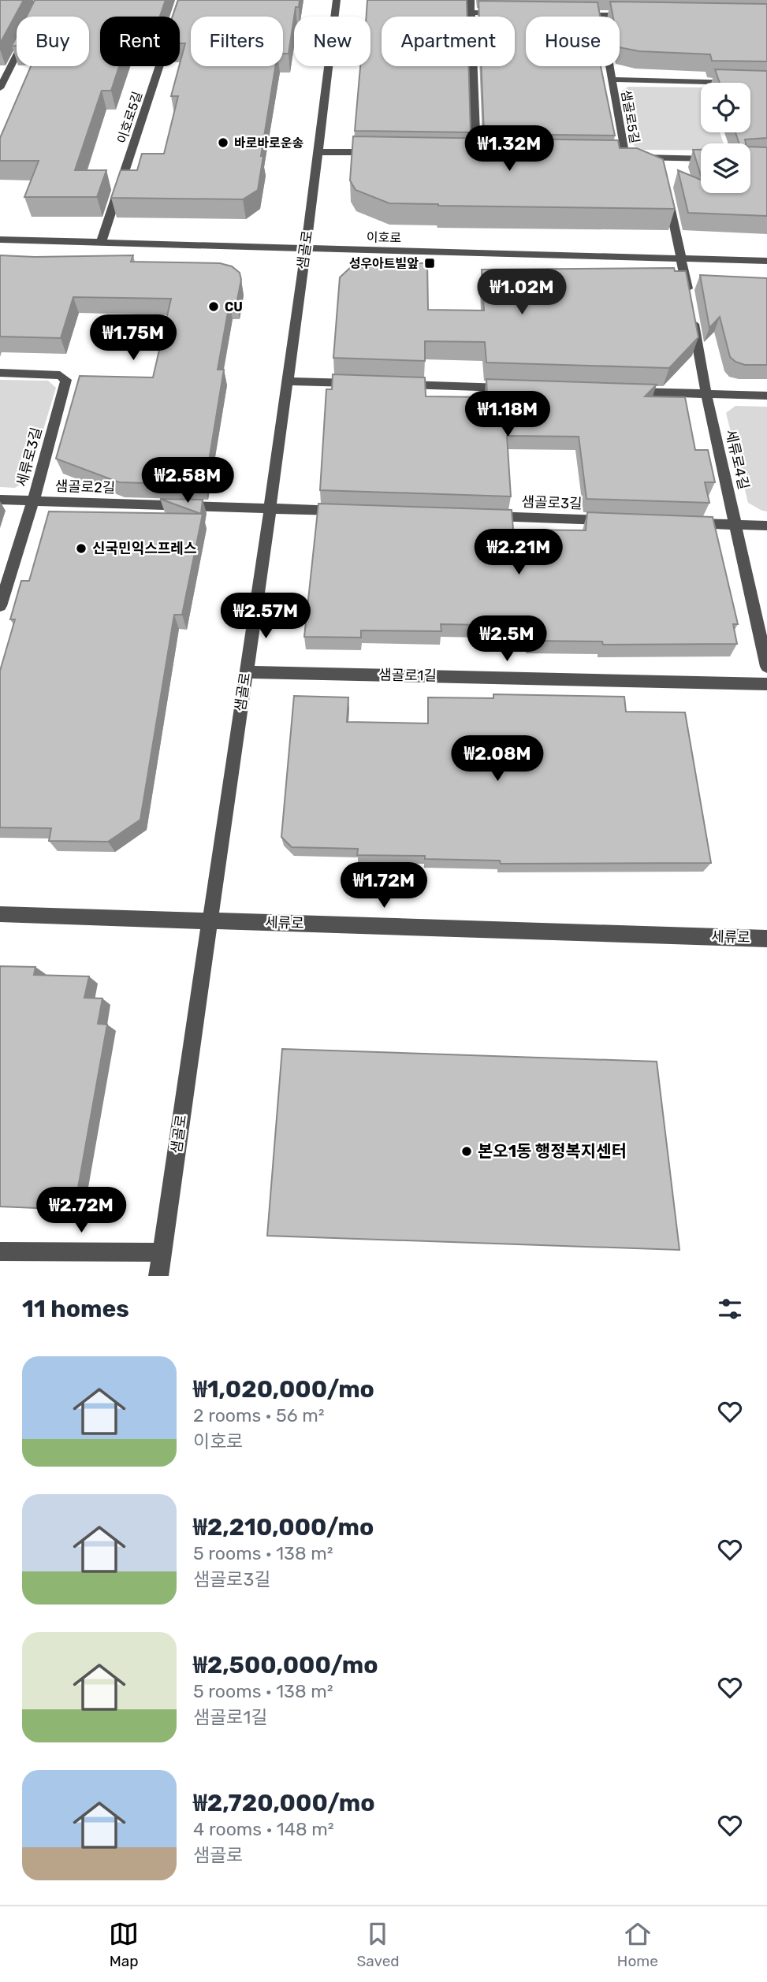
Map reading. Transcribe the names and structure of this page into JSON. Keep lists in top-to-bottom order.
{
  "streets": {
    "street": [
      "샘골로5길",
      "이호로5길",
      "이호로",
      "샘골로",
      "세류로3길",
      "세류로4길",
      "샘골로2길",
      "샘골로3길",
      "샘골로1길",
      "세류로"
    ]
  },
  "crossings": [
    ["이호로5길", "이호로"],
    ["이호로", "샘골로"],
    ["이호로", "세류로4길"],
    ["샘골로", "샘골로2길"],
    ["샘골로", "샘골로1길"],
    ["샘골로", "세류로"],
    ["세류로3길", "샘골로2길"]
  ],
  "places": {
    "other": [
      "바로바로운송",
      "CU",
      "신국민익스프레스",
      "본오1동 행정복지센터"
    ],
    "transit": ["성우아트빌앞"]
  },
  "page": {
    "chip": [
      "Buy",
      "Rent",
      "Filters",
      "New",
      "Apartment",
      "House"
    ],
    "price": [
      "₩1.32M",
      "₩1.02M",
      "₩1.75M",
      "₩1.18M",
      "₩2.58M",
      "₩2.21M",
      "₩2.57M",
      "₩2.5M",
      "₩2.08M",
      "₩1.72M",
      "₩2.72M"
    ],
    "heading": "11 homes",
    "list": [
      {
        "name": "₩1,020,000/mo",
        "note": "2 rooms · 56 m² · 이호로"
      },
      {
        "name": "₩2,210,000/mo",
        "note": "5 rooms · 138 m² · 샘골로3길"
      },
      {
        "name": "₩2,500,000/mo",
        "note": "5 rooms · 138 m² · 샘골로1길"
      },
      {
        "name": "₩2,720,000/mo",
        "note": "4 rooms · 148 m² · 샘골로"
      }
    ],
    "tabs": ["Map", "Saved", "Home"]
  }
}
